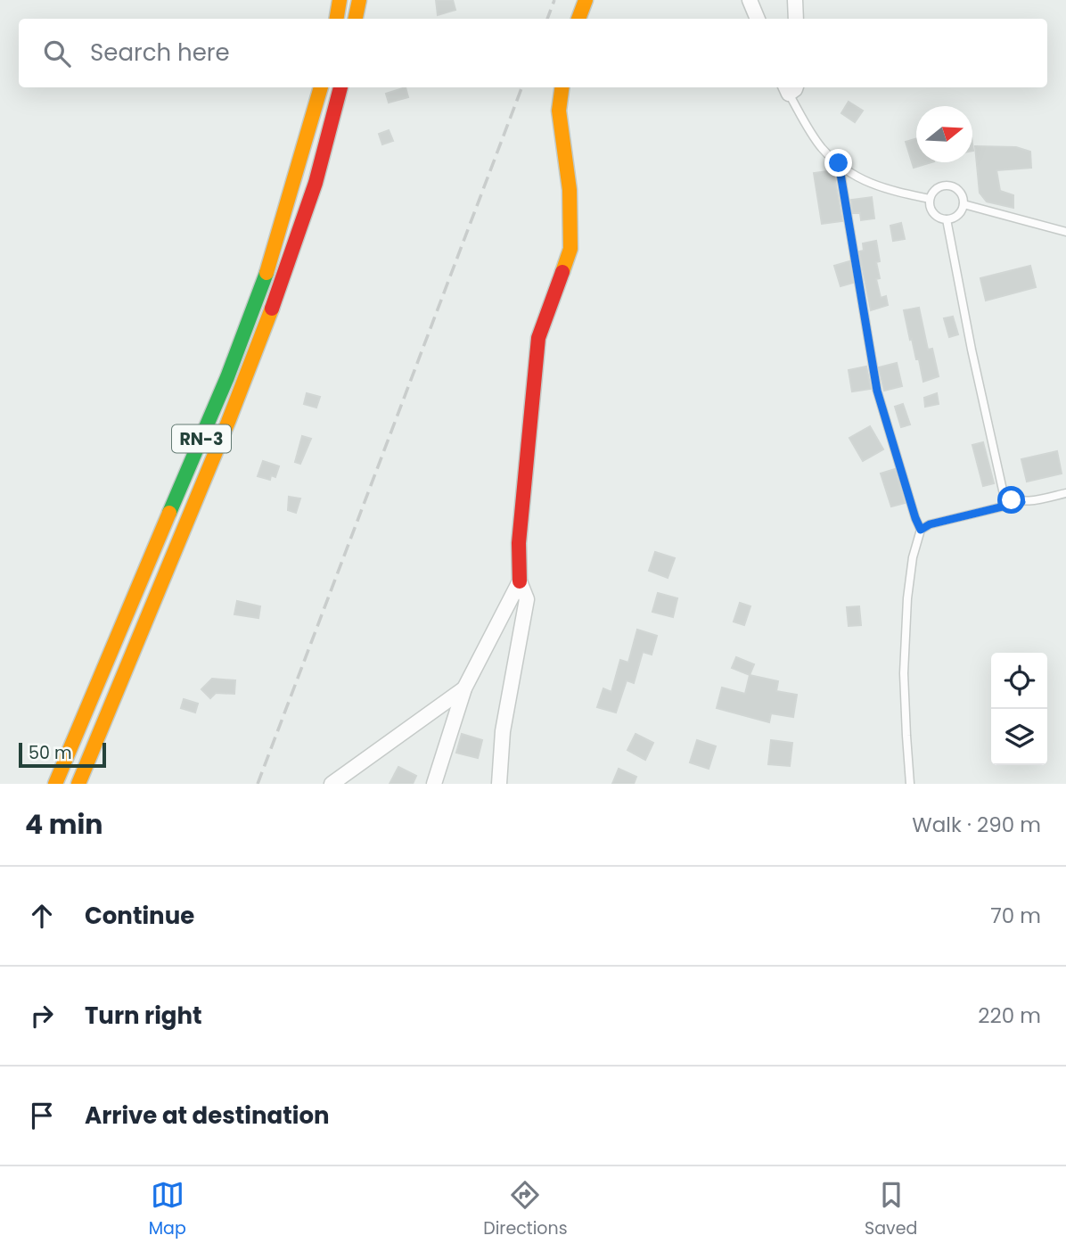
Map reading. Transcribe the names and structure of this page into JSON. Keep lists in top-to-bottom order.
{
  "streets": {
    "main road": ["RN-3"]
  },
  "scale_bar": "50 m",
  "north": "right",
  "page": {
    "search": "Search here",
    "scale": "50 m",
    "heading": ["4 min", "Walk · 290 m"],
    "list": [
      ["Continue", "70 m"],
      ["Turn right", "220 m"],
      "Arrive at destination"
    ],
    "nav": ["Map", "Directions", "Saved"]
  }
}
